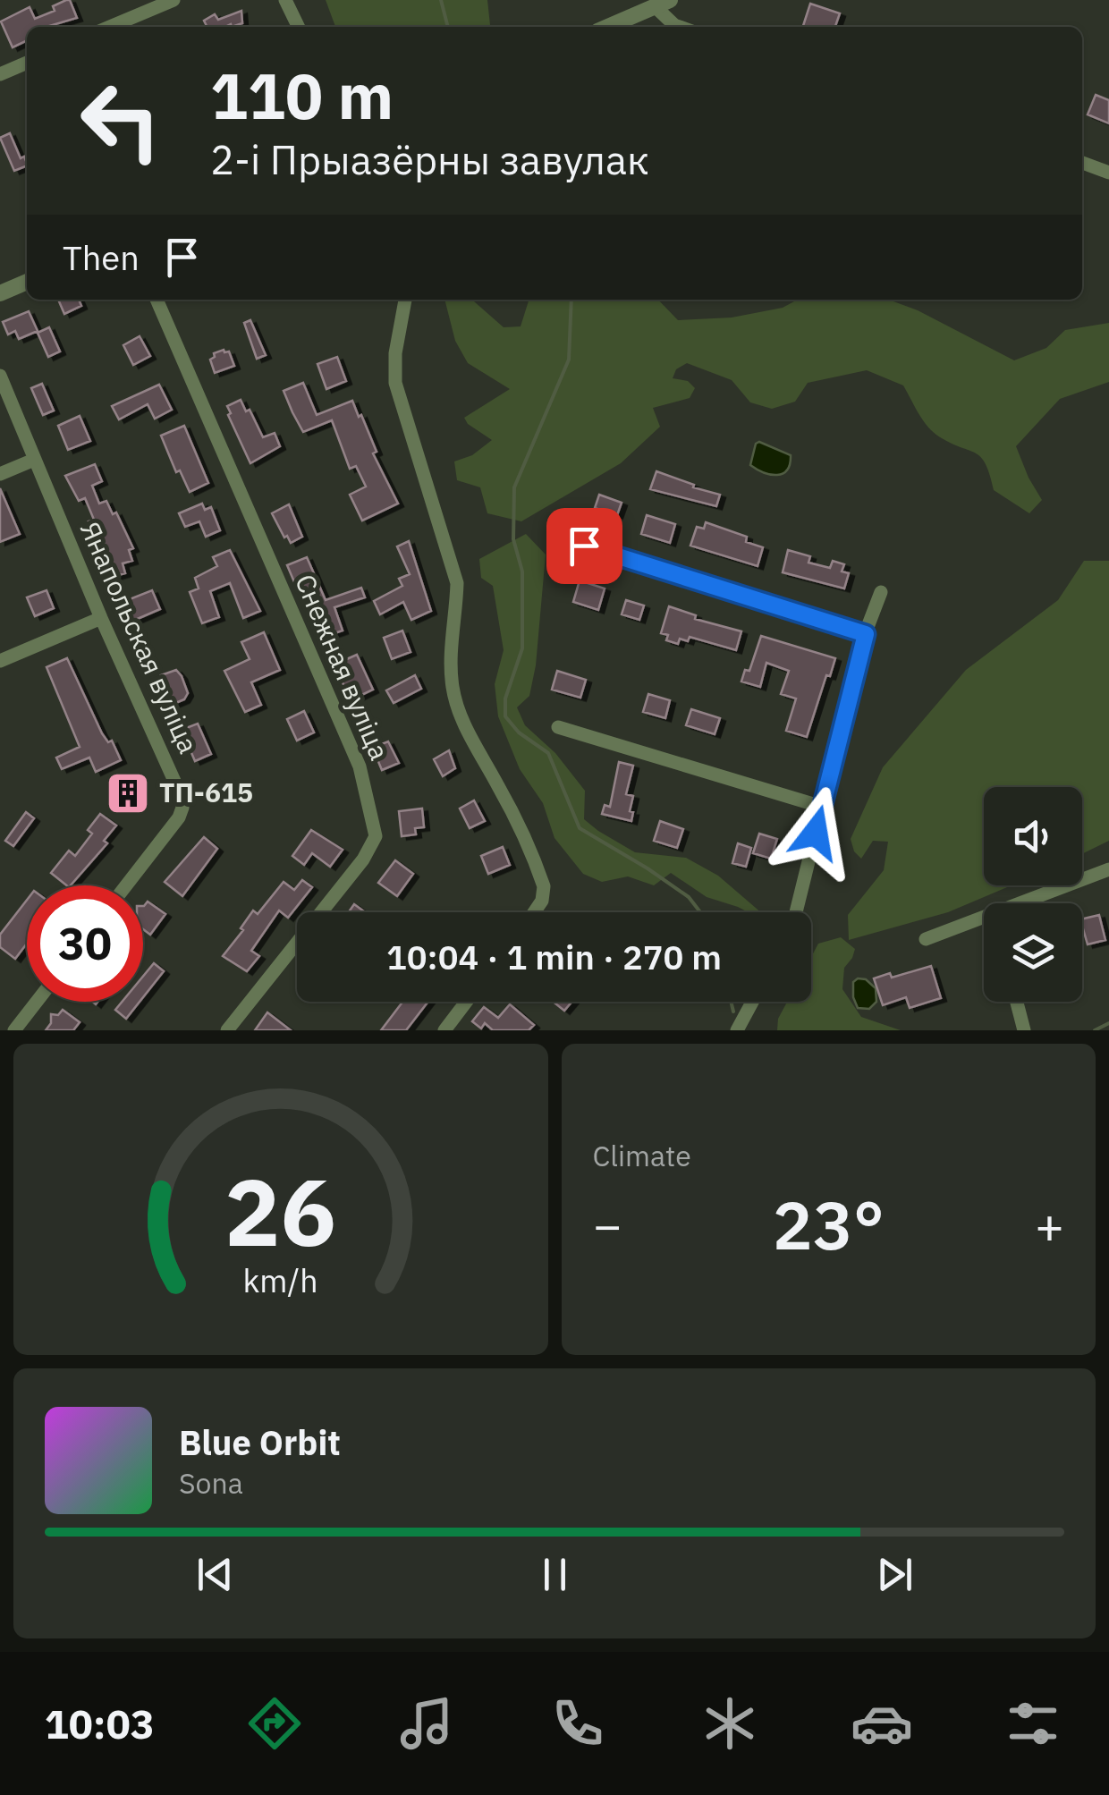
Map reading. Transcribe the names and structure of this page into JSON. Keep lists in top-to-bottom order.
{
  "streets": {
    "street": ["Янапольская вуліца", "Снежная вуліца"]
  },
  "places": {
    "building": ["ТП-615"]
  },
  "page": {
    "turn": ["110 m", "2-і Прыазёрны завулак"],
    "then": "Then",
    "limit": "30",
    "trip": "10:04 · 1 min · 270 m",
    "tile": "Climate",
    "heat": ["−", "23°", "+"],
    "song": ["Blue Orbit", "Sona"],
    "tabs": "10:03",
    "gauge": ["26", "km/h"]
  }
}
